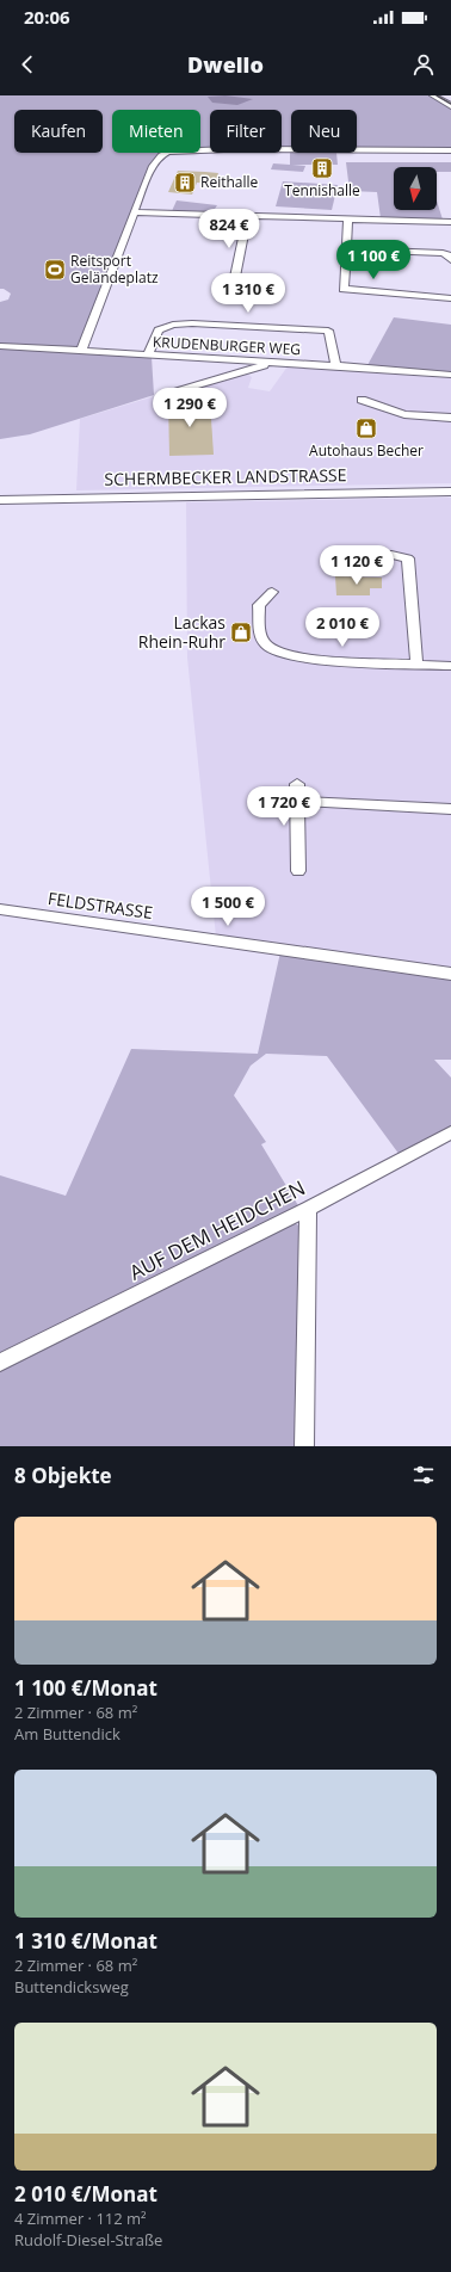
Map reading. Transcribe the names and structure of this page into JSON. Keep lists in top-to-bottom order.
{
  "streets": {
    "main road": ["SCHERMBECKER LANDSTRASSE"],
    "street": ["KRUDENBURGER WEG", "FELDSTRASSE", "AUF DEM HEIDCHEN"]
  },
  "places": {
    "building": ["Tennishalle", "Reithalle"],
    "sports": ["Reitsport Geländeplatz"],
    "shop": ["Autohaus Becher", "Lackas Rhein-Ruhr"]
  },
  "north": "bottom",
  "page": {
    "status": "20:06",
    "header": "Dwello",
    "chip": [
      "Kaufen",
      "Mieten",
      "Filter",
      "Neu"
    ],
    "price": [
      "824 €",
      "1 100 €",
      "1 310 €",
      "1 290 €",
      "1 120 €",
      "2 010 €",
      "1 720 €",
      "1 500 €"
    ],
    "heading": "8 Objekte",
    "list": [
      {
        "name": "1 100 €/Monat",
        "note": "2 Zimmer · 68 m² · Am Buttendick"
      },
      {
        "name": "1 310 €/Monat",
        "note": "2 Zimmer · 68 m² · Buttendicksweg"
      },
      {
        "name": "2 010 €/Monat",
        "note": "4 Zimmer · 112 m² · Rudolf-Diesel-Straße"
      }
    ]
  }
}
